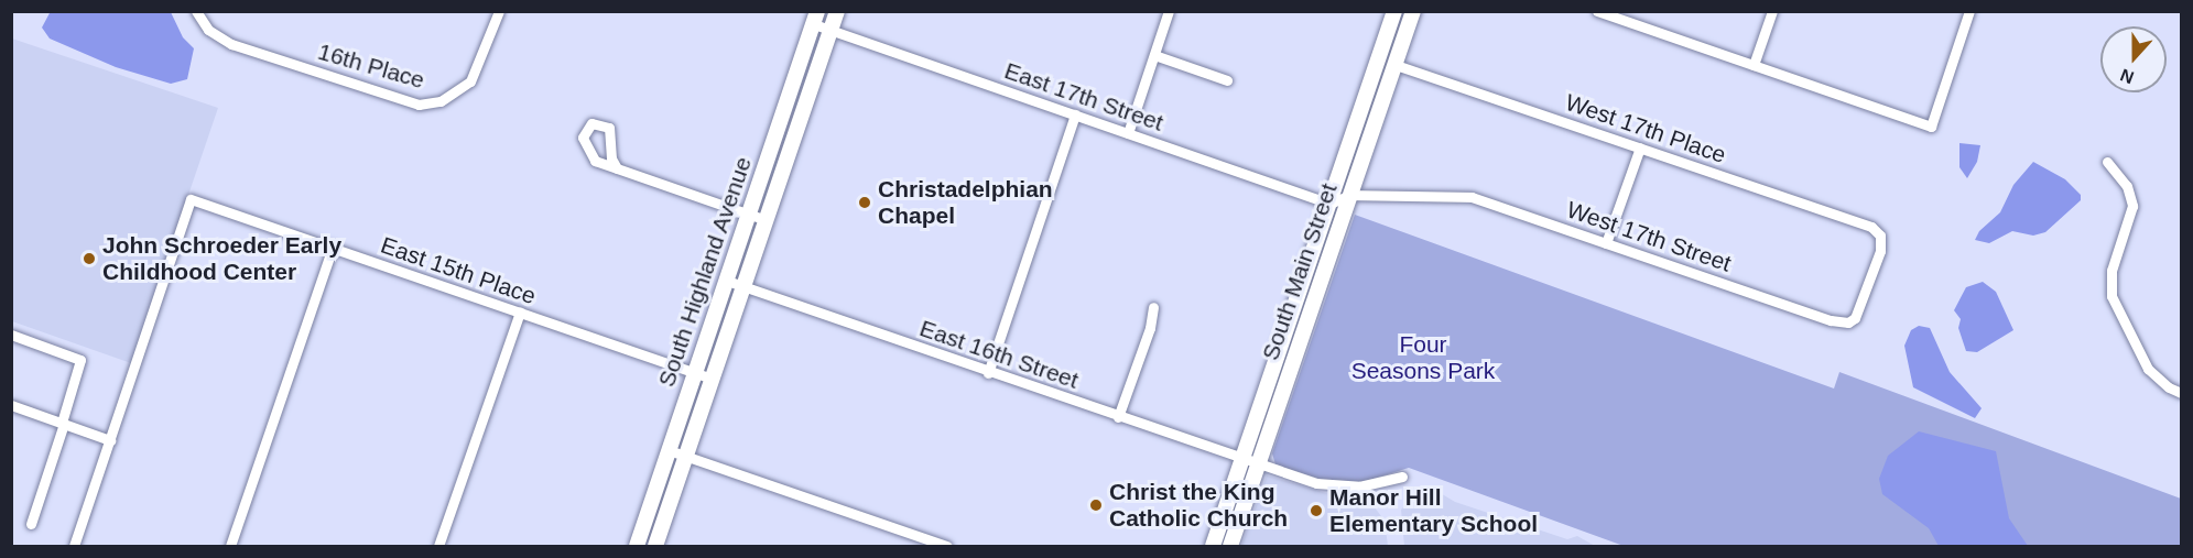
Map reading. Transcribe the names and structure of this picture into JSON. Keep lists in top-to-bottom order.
{
  "streets": {
    "street": [
      "16th Place",
      "East 17th Street",
      "West 17th Place",
      "West 17th Street",
      "East 15th Place",
      "South Highland Avenue",
      "South Main Street",
      "East 16th Street"
    ]
  },
  "crossings": [
    ["East 17th Street", "West 17th Street"],
    ["East 17th Street", "South Highland Avenue"],
    ["East 17th Street", "South Main Street"],
    ["West 17th Place", "West 17th Street"],
    ["West 17th Place", "South Main Street"],
    ["West 17th Street", "South Main Street"],
    ["East 15th Place", "South Highland Avenue"],
    ["South Highland Avenue", "East 16th Street"],
    ["South Main Street", "East 16th Street"]
  ],
  "parks": ["Four Seasons Park"],
  "places": [
    "Christadelphian Chapel",
    "John Schroeder Early Childhood Center",
    "Christ the King Catholic Church",
    "Manor Hill Elementary School"
  ],
  "north": "bottom"
}
